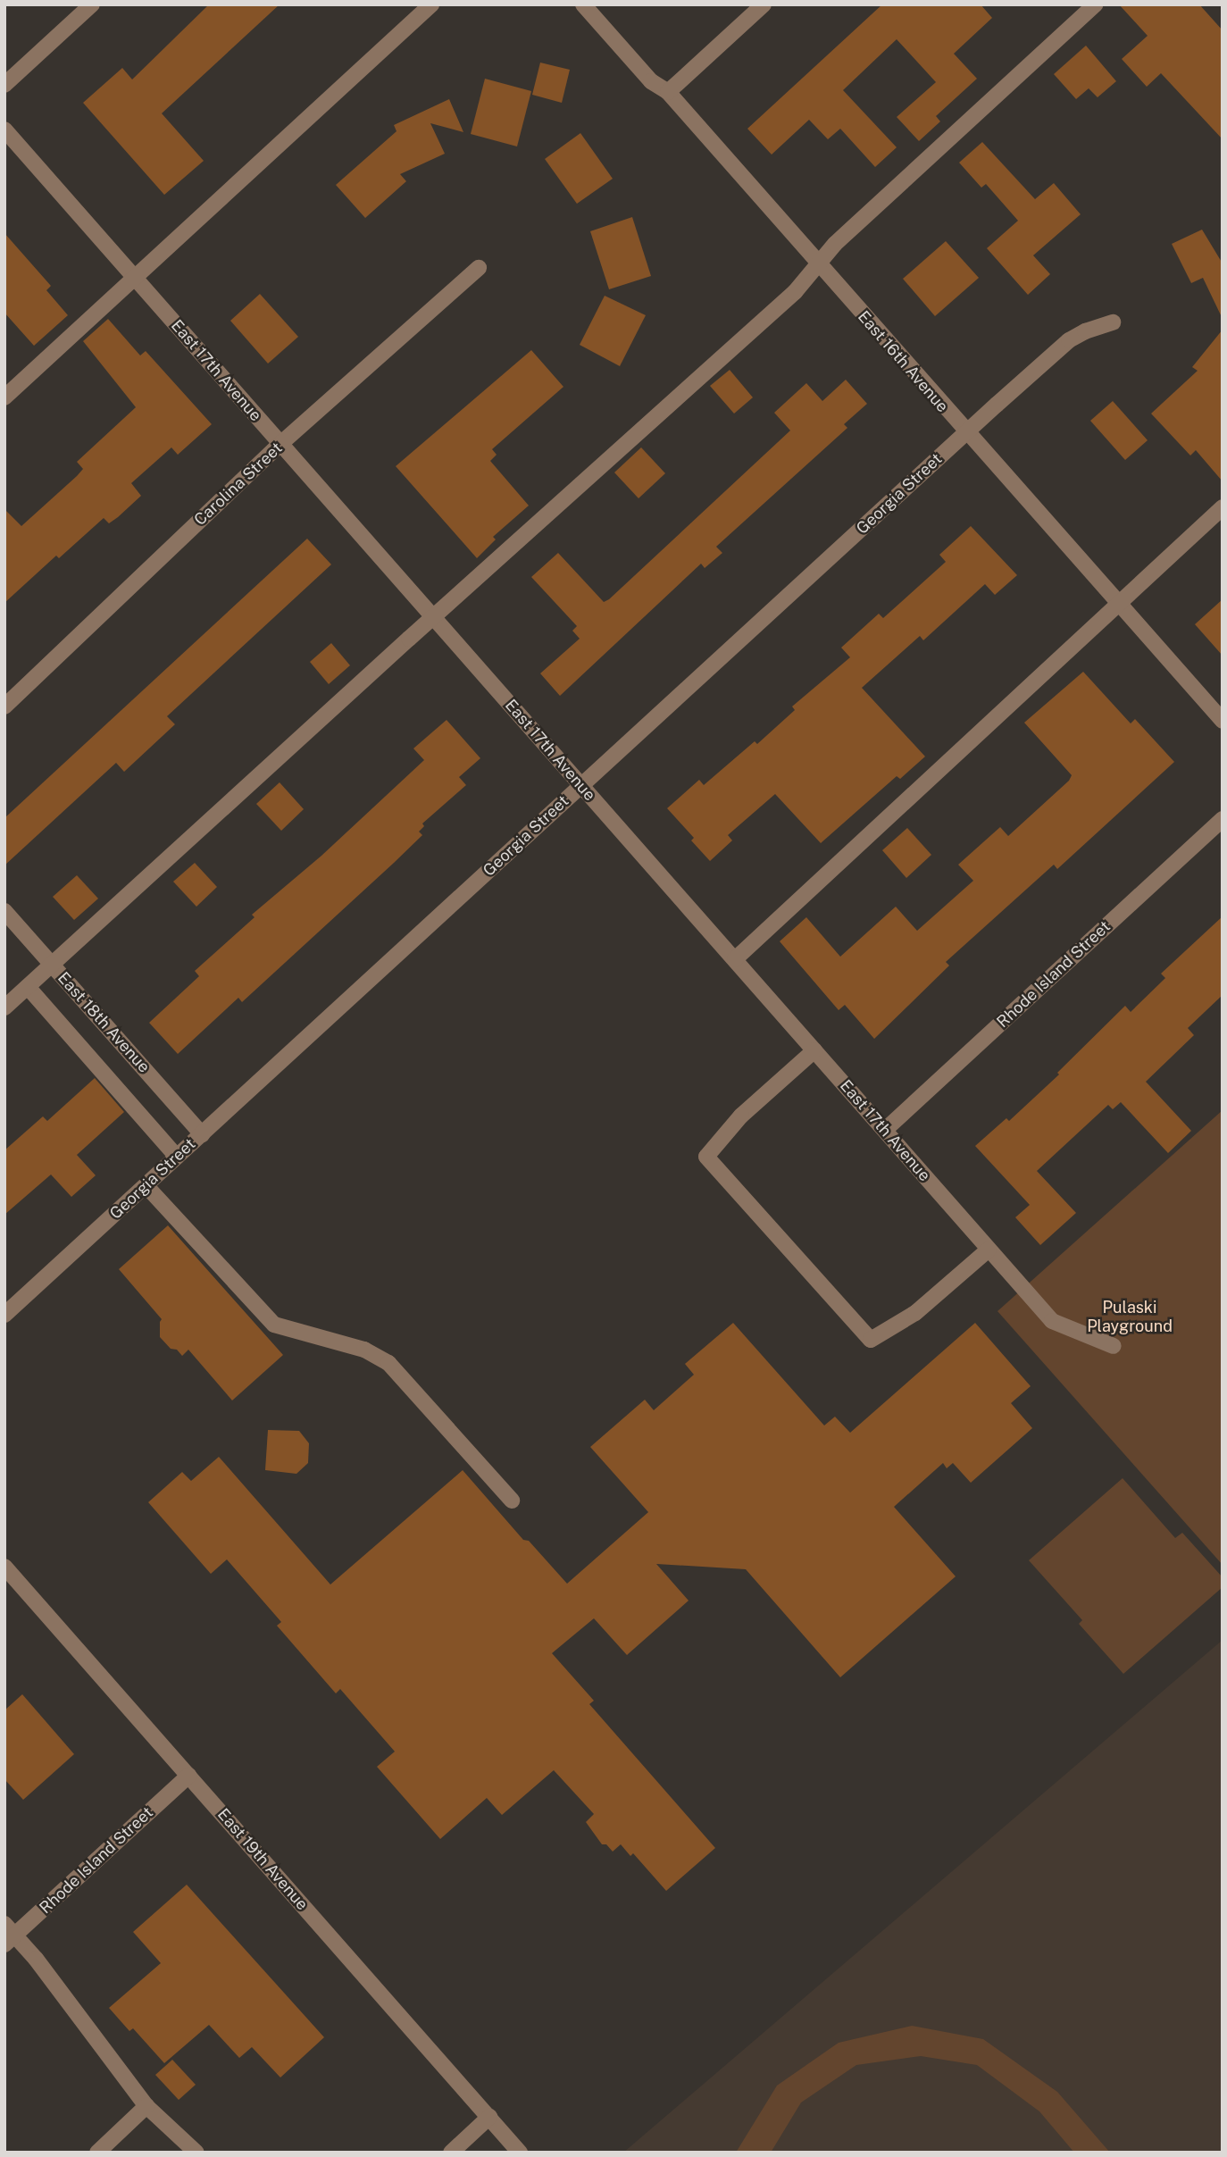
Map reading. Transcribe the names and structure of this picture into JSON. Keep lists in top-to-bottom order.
{
  "streets": {
    "street": [
      "East 16th Avenue",
      "East 17th Avenue",
      "Carolina Street",
      "Georgia Street",
      "Rhode Island Street",
      "East 18th Avenue",
      "East 19th Avenue"
    ]
  },
  "crossings": [
    ["East 16th Avenue", "Georgia Street"],
    ["East 17th Avenue", "Carolina Street"],
    ["East 17th Avenue", "Georgia Street"],
    ["East 17th Avenue", "Rhode Island Street"],
    ["Georgia Street", "East 18th Avenue"],
    ["Rhode Island Street", "East 19th Avenue"]
  ],
  "parks": ["Pulaski Playground"]
}
